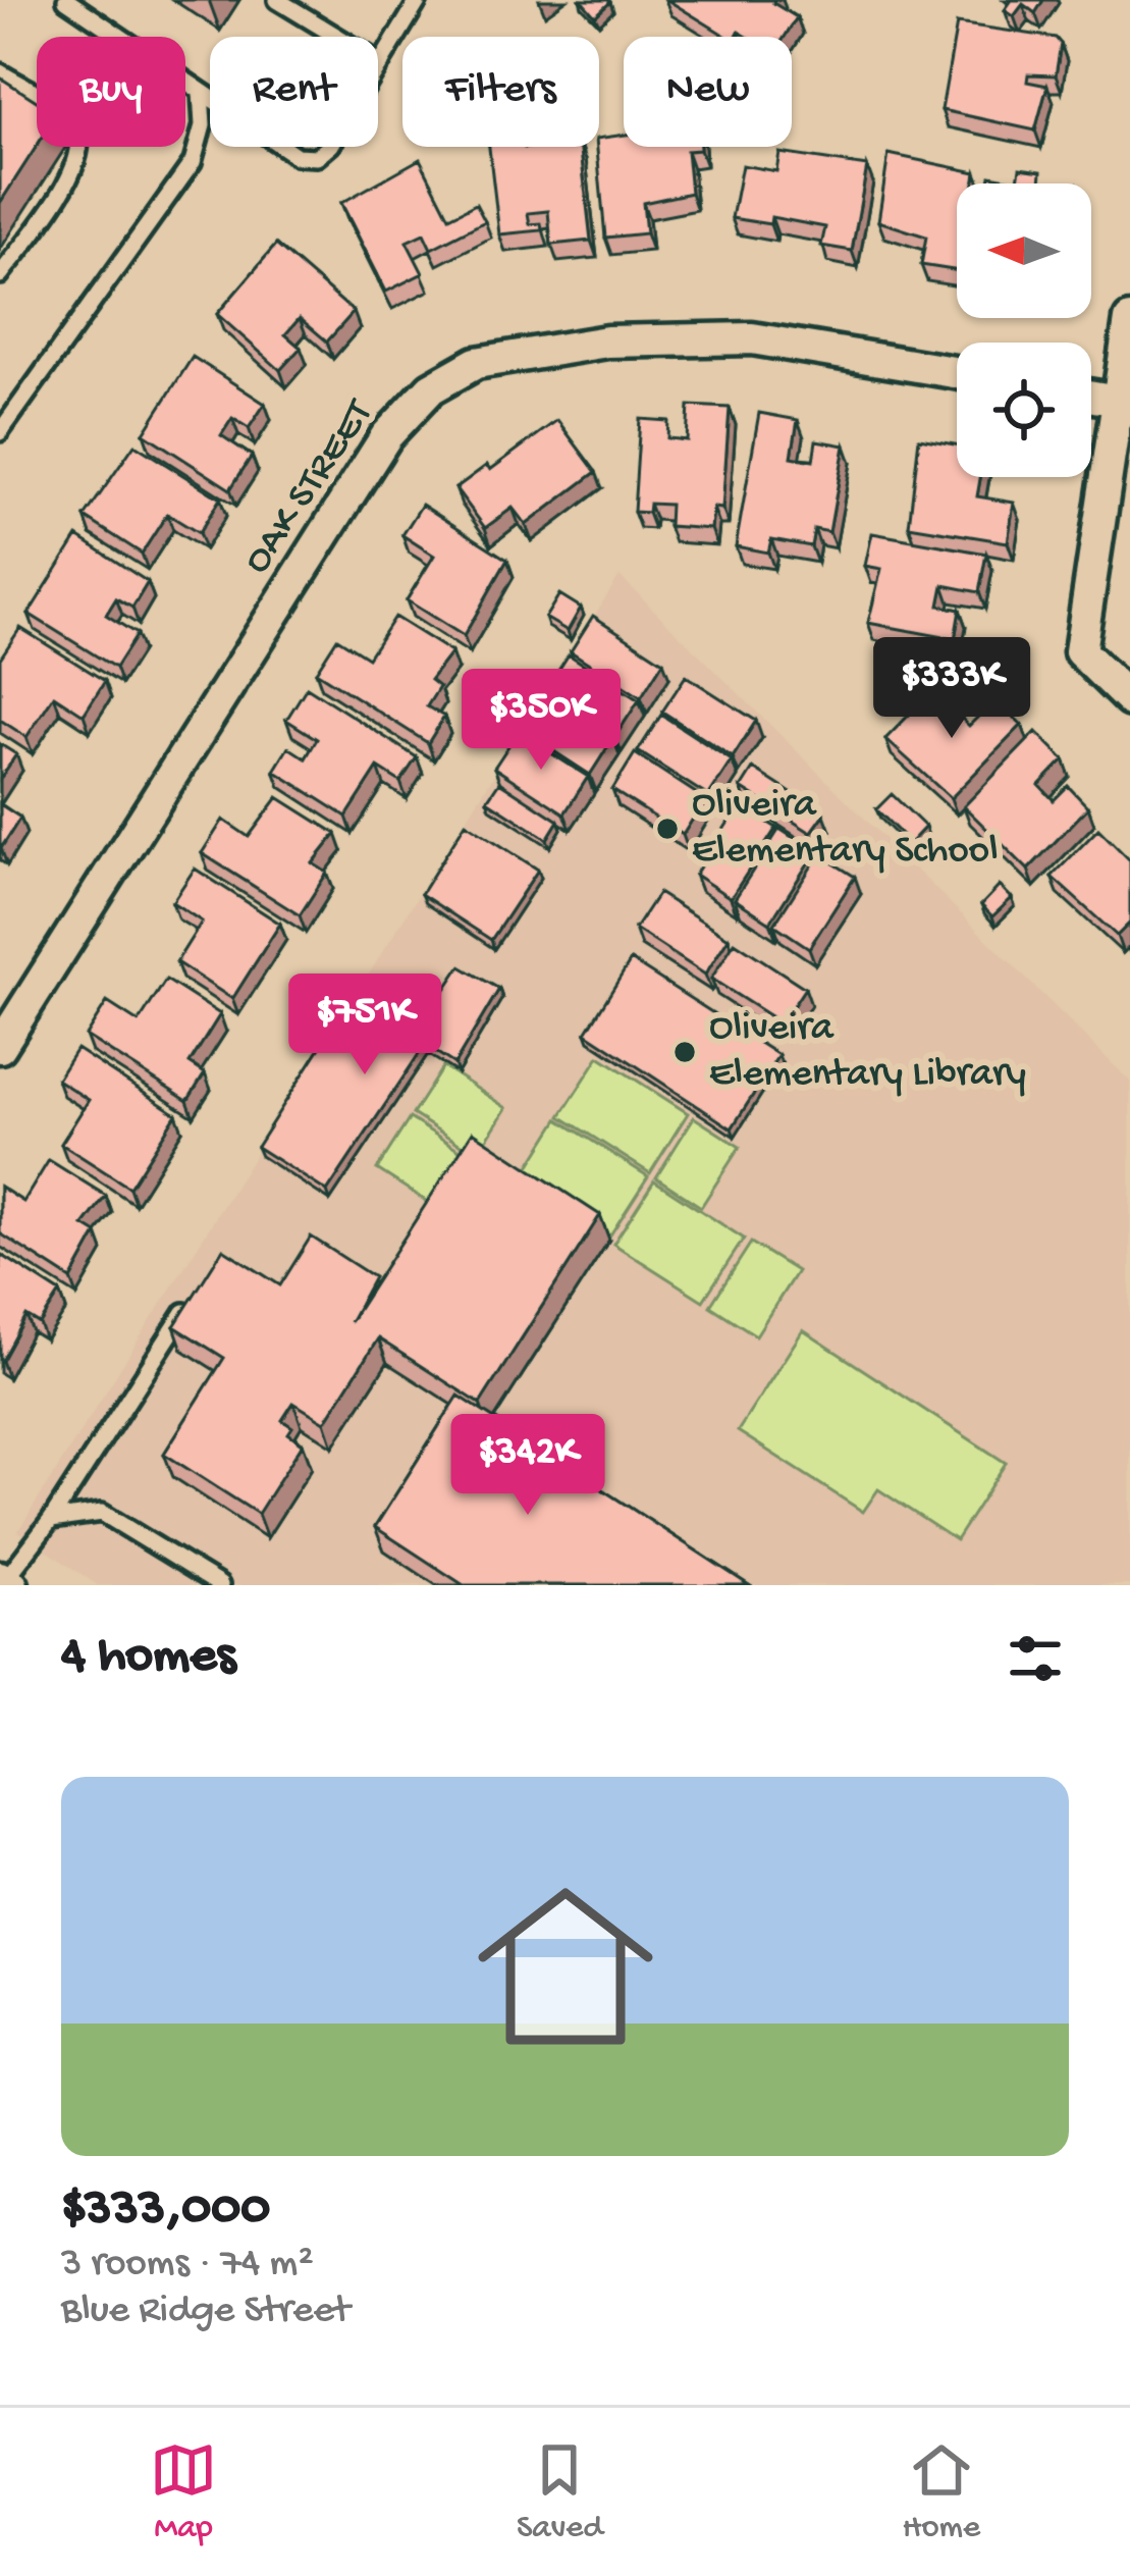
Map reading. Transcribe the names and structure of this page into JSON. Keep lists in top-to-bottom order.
{
  "streets": {
    "street": ["OAK STREET"]
  },
  "places": ["Oliveira Elementary School", "Oliveira Elementary Library"],
  "north": "left",
  "page": {
    "chip": [
      "Buy",
      "Rent",
      "Filters",
      "New"
    ],
    "price": [
      "$333K",
      "$350K",
      "$751K",
      "$342K"
    ],
    "heading": "4 homes",
    "list": [
      {
        "name": "$333,000",
        "note": "3 rooms · 74 m² · Blue Ridge Street"
      }
    ],
    "tabs": ["Map", "Saved", "Home"]
  }
}
